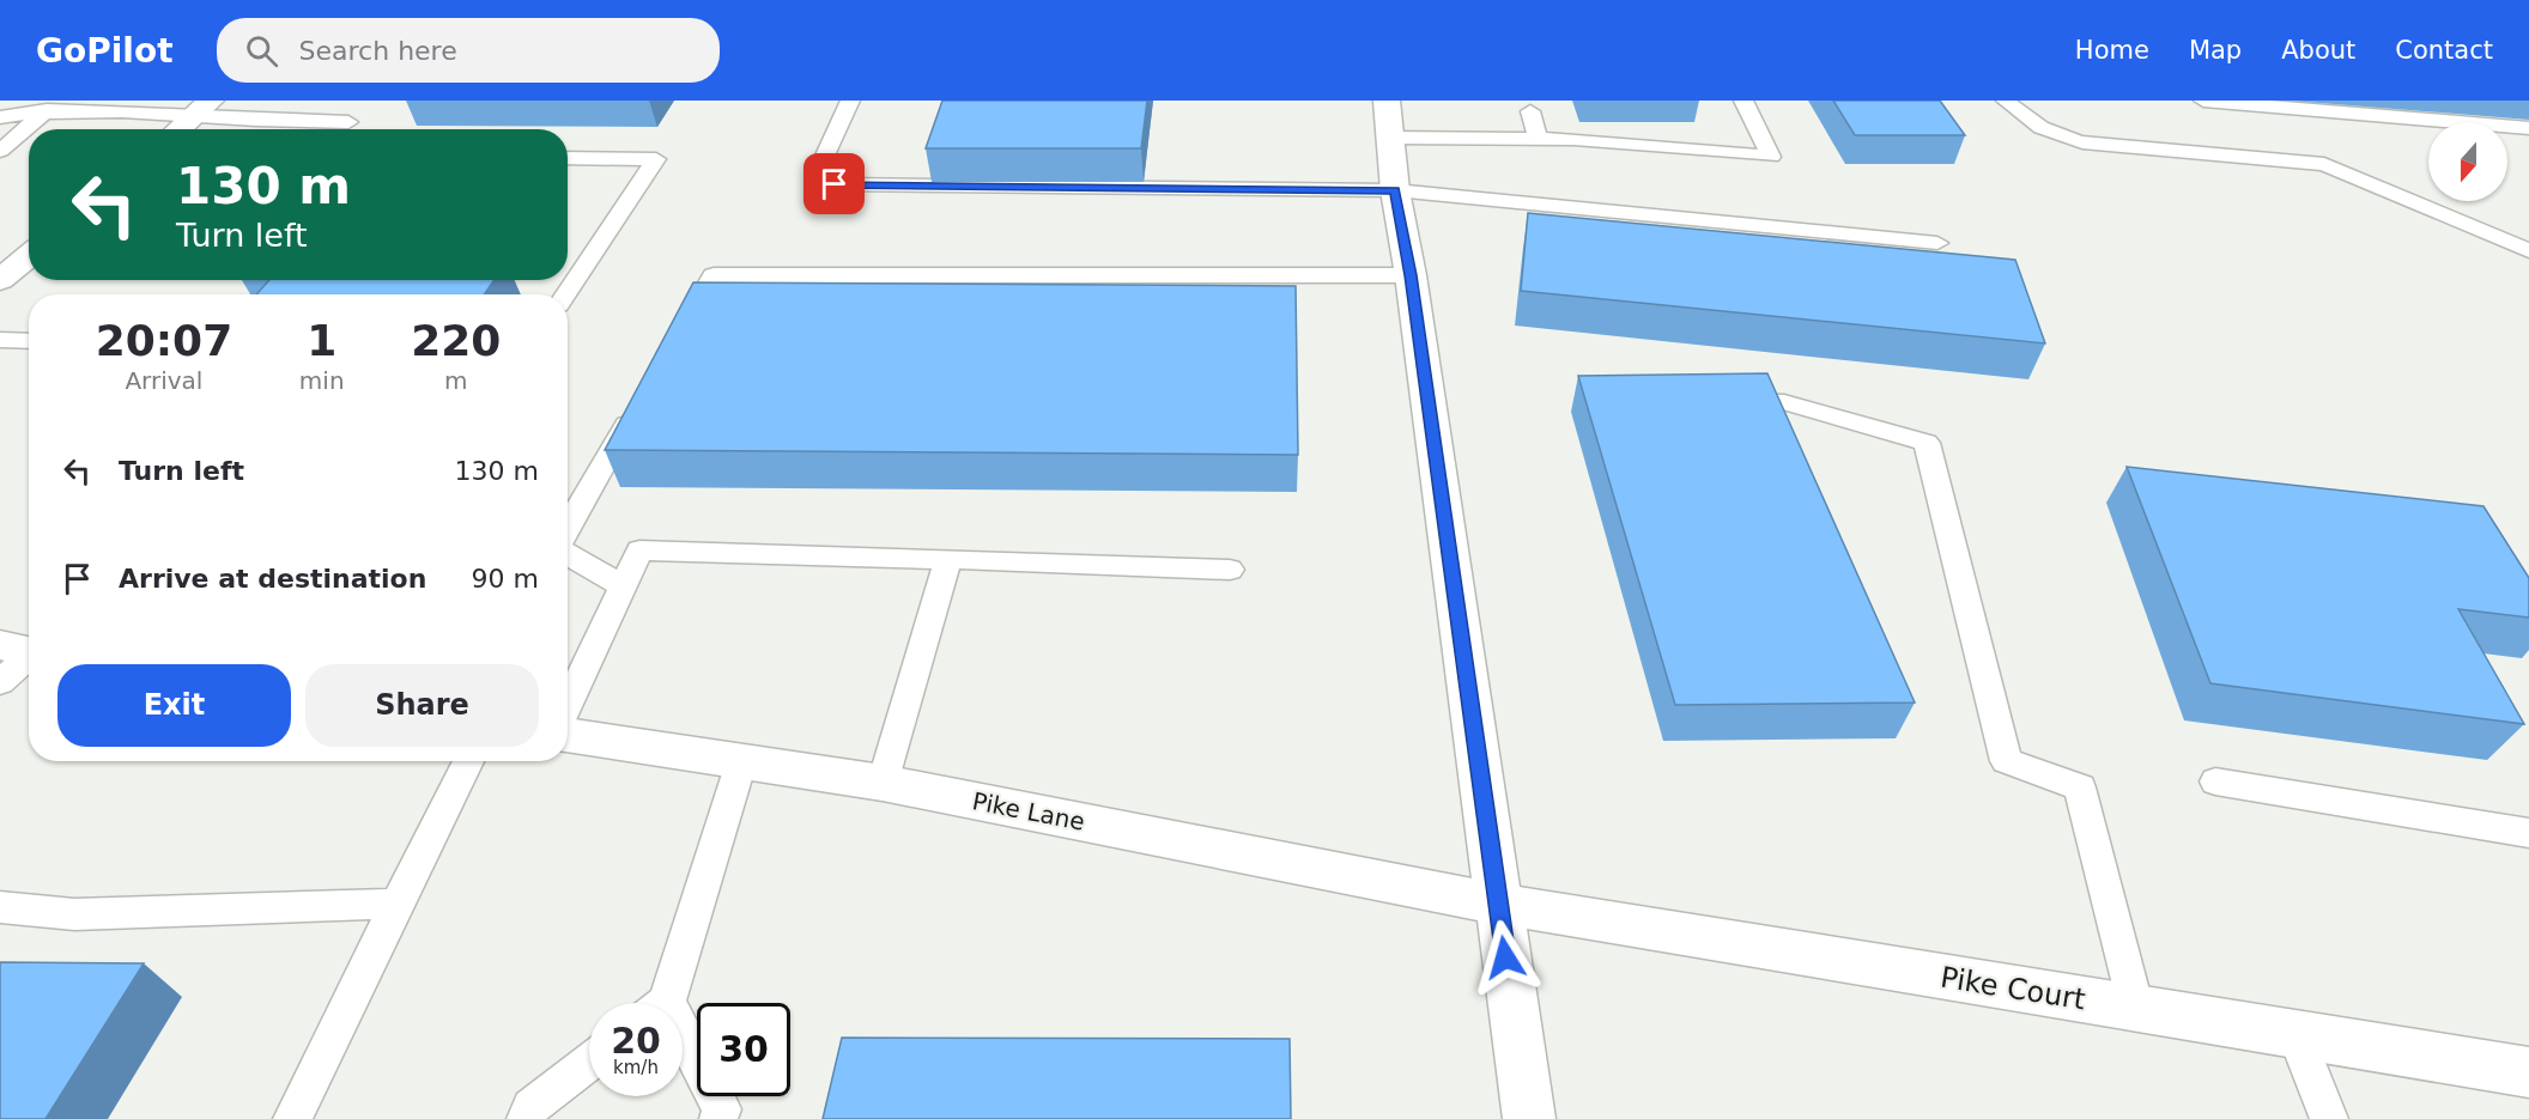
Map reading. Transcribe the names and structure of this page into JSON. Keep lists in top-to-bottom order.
{
  "streets": {
    "street": ["Pike Lane", "Pike Court"]
  },
  "crossings": [
    ["Pike Lane", "Pike Court"]
  ],
  "north": "bottom",
  "page": {
    "header": "GoPilot",
    "search": "Search here",
    "nav": [
      "Home",
      "Map",
      "About",
      "Contact"
    ],
    "turn": ["130 m", "Turn left"],
    "eta": [
      "20:07",
      "Arrival",
      "1",
      "min",
      "220",
      "m"
    ],
    "list": [
      {
        "name": "Turn left",
        "value": "130 m"
      },
      {
        "name": "Arrive at destination",
        "value": "90 m"
      }
    ],
    "buttons": ["Exit", "Share"],
    "speed": "20 km/h",
    "limit": "30"
  }
}
